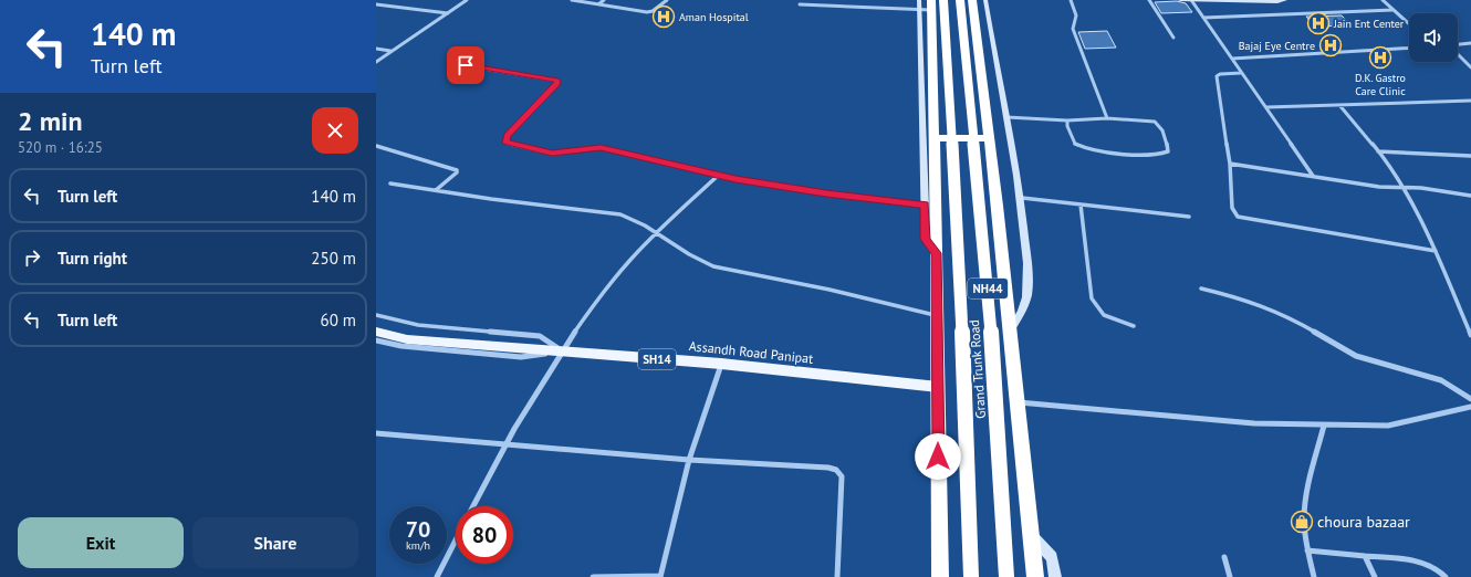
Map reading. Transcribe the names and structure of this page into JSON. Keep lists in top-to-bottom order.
{
  "streets": {
    "highway": ["NH44", "Grand Trunk Road"],
    "main road": ["Assandh Road Panipat", "SH14"]
  },
  "places": {
    "hospital": [
      "Aman Hospital",
      "Jain Ent Center",
      "Bajaj Eye Centre",
      "D.K. Gastro Care Clinic"
    ],
    "shop": ["choura bazaar"]
  },
  "page": {
    "turn": ["140 m", "Turn left"],
    "heading": ["2 min", "520 m · 16:25"],
    "list": [
      {
        "name": "Turn left",
        "value": "140 m"
      },
      {
        "name": "Turn right",
        "value": "250 m"
      },
      {
        "name": "Turn left",
        "value": "60 m"
      }
    ],
    "speed": "70 km/h",
    "limit": "80",
    "buttons": ["Exit", "Share"]
  }
}
